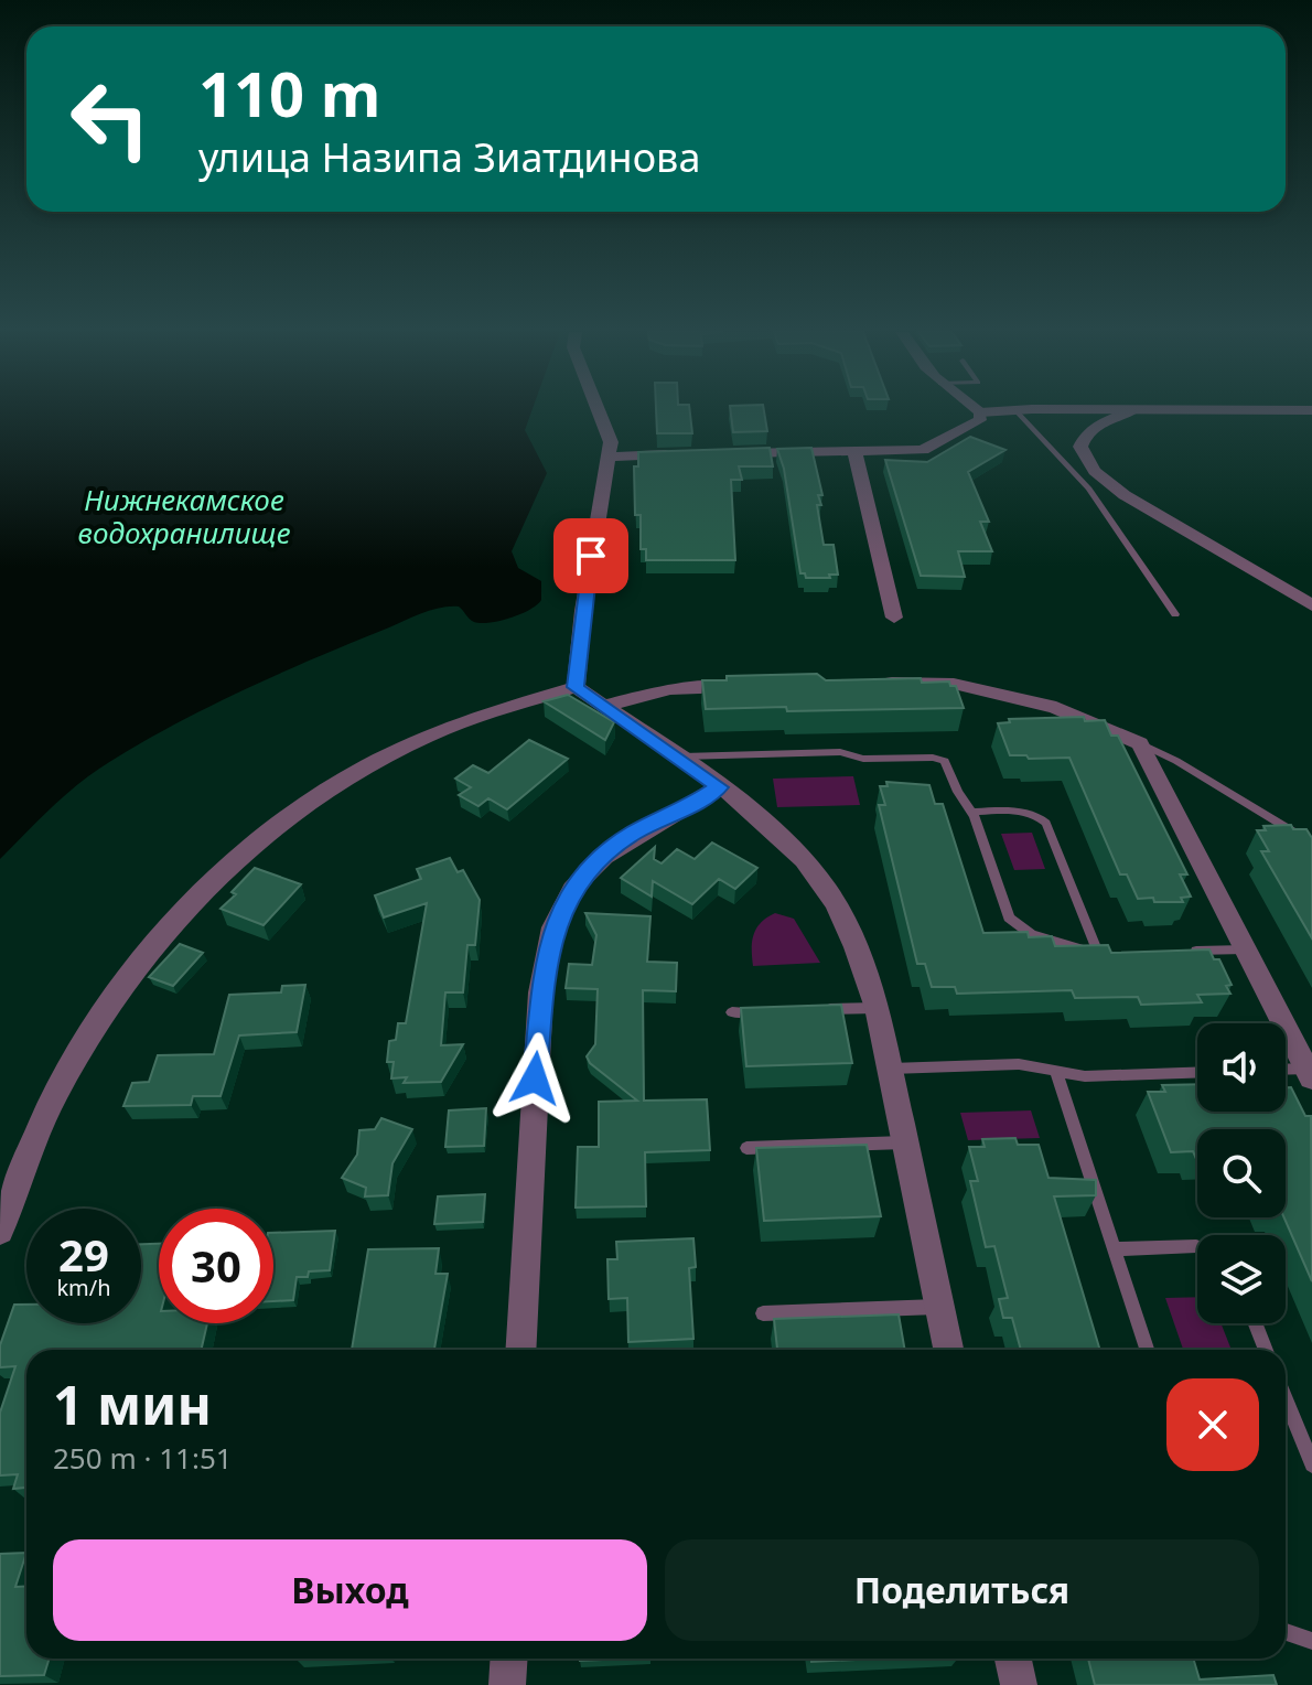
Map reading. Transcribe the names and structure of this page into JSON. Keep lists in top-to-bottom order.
{
  "water": ["Нижнекамское водохранилище"],
  "page": {
    "turn": ["110 m", "улица Назипа Зиатдинова"],
    "speed": "29 km/h",
    "limit": "30",
    "heading": ["1 мин", "250 m · 11:51"],
    "buttons": ["Выход", "Поделиться"]
  }
}
